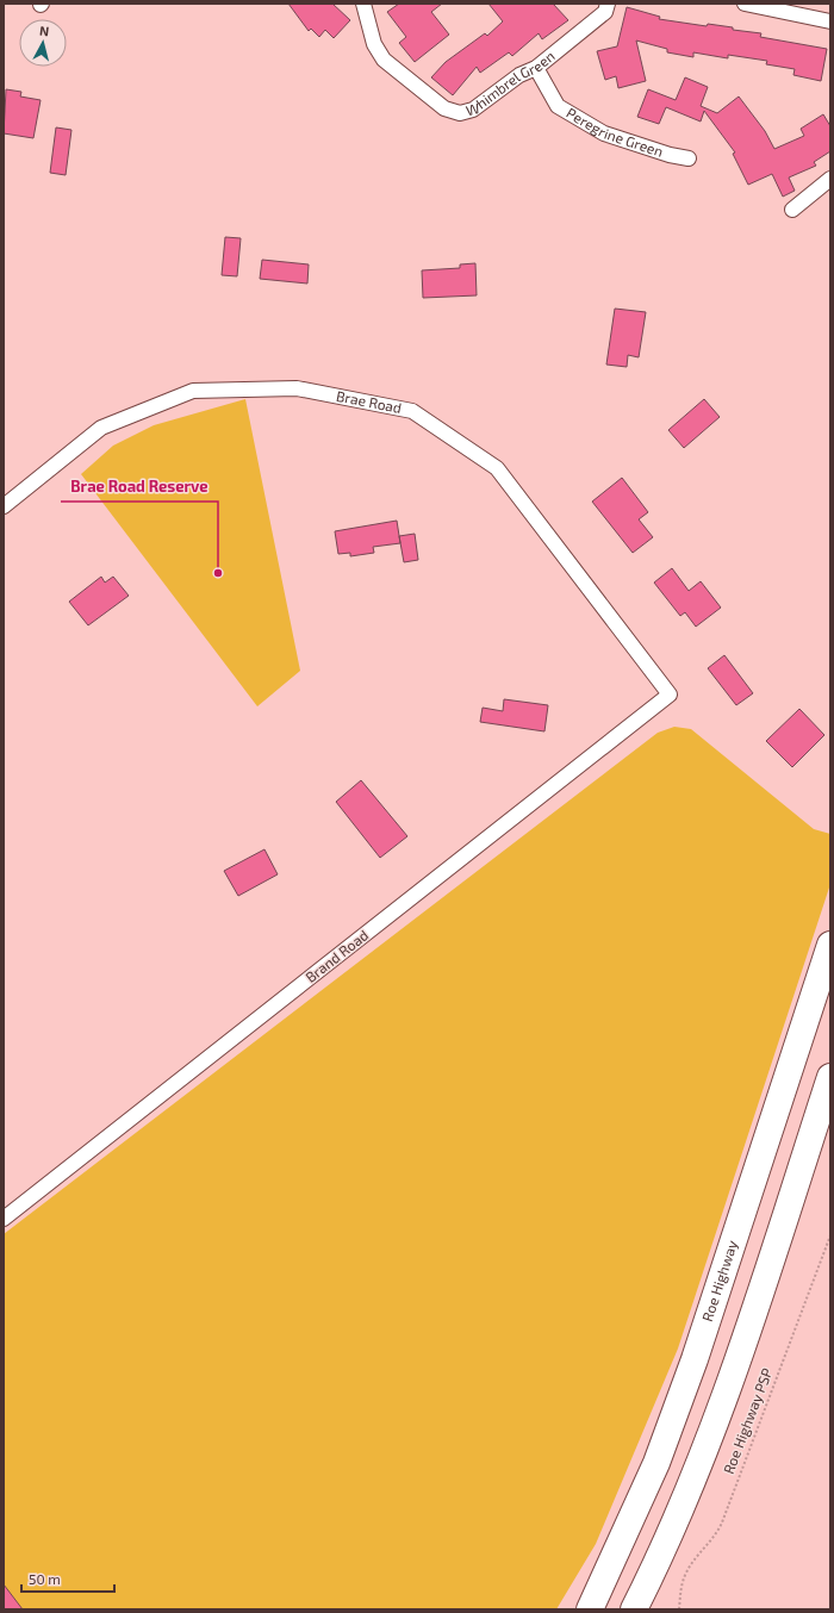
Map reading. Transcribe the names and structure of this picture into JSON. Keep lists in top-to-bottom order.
{
  "streets": {
    "highway": ["Roe Highway"],
    "street": [
      "Whimbrel Green",
      "Peregrine Green",
      "Brae Road",
      "Brand Road"
    ],
    "path": ["Roe Highway PSP"]
  },
  "crossings": [
    ["Whimbrel Green", "Peregrine Green"],
    ["Brae Road", "Brand Road"]
  ],
  "places": ["Brae Road Reserve"],
  "scale_bar": "50 m",
  "north": "top"
}
